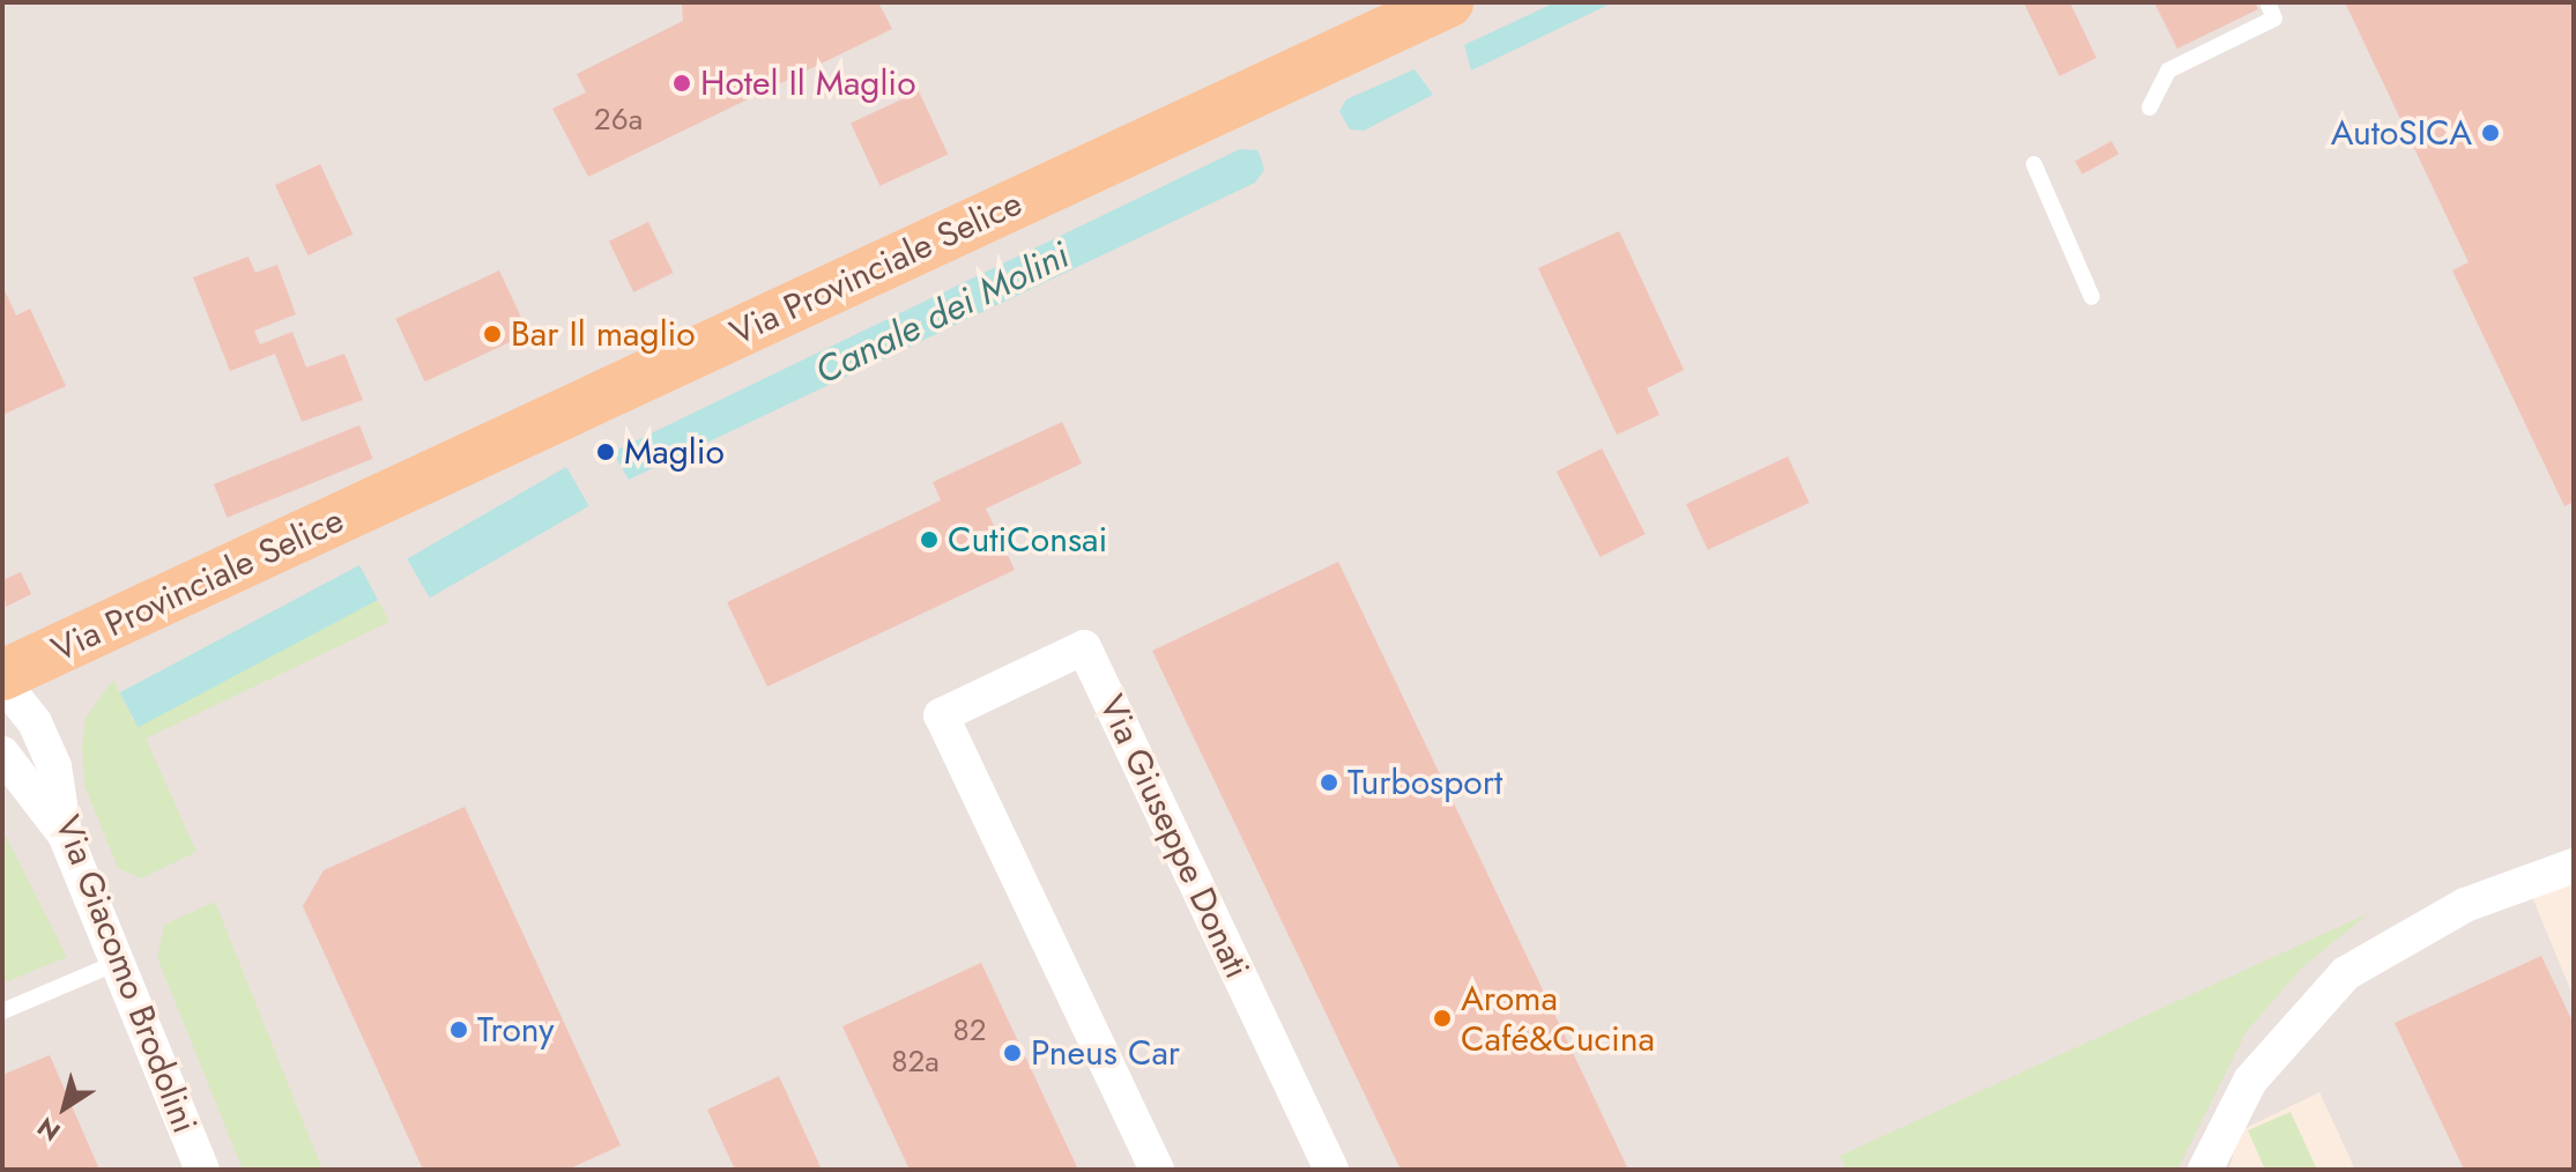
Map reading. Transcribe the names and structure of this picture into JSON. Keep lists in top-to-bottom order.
{
  "streets": {
    "main road": ["Via Provinciale Selice"],
    "street": ["Via Giuseppe Donati", "Via Giacomo Brodolini"]
  },
  "crossings": [
    ["Via Provinciale Selice", "Via Giacomo Brodolini"]
  ],
  "water": ["Canale dei Molini"],
  "places": [
    "Hotel Il Maglio",
    "AutoSICA",
    "Bar Il maglio",
    "Maglio",
    "CutiConsai",
    "Turbosport",
    "Aroma Café&Cucina",
    "Trony",
    "Pneus Car"
  ],
  "house_numbers": ["26a", "82", "82a"],
  "north": "bottom left"
}
